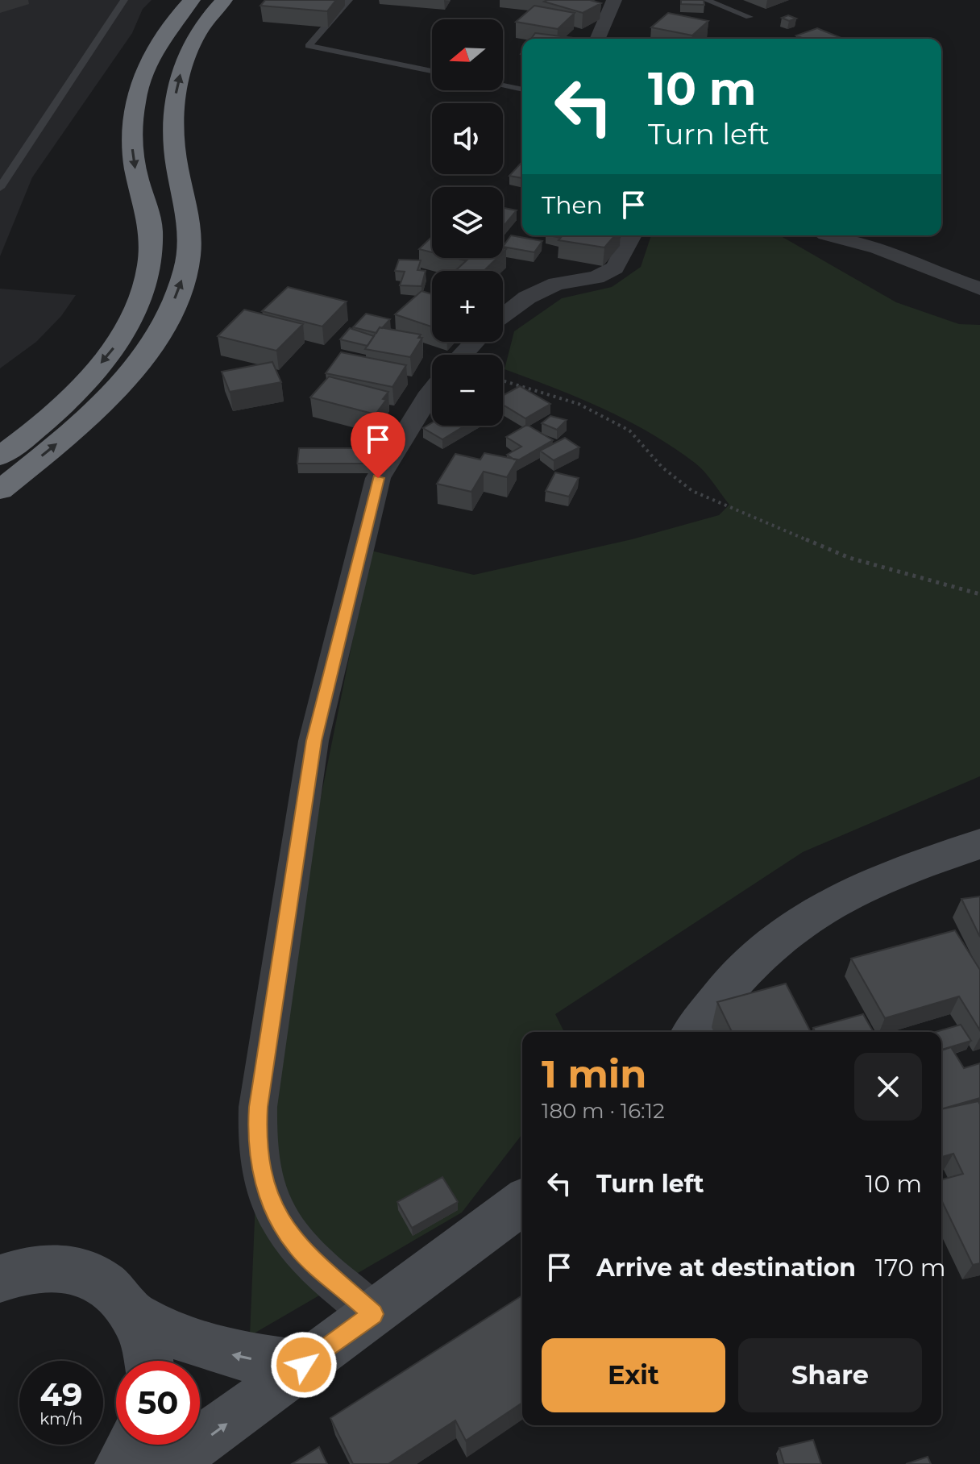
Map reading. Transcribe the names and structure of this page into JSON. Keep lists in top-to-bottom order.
{
  "north": "left",
  "page": {
    "map_buttons": ["+", "−"],
    "turn": ["10 m", "Turn left"],
    "then": "Then",
    "heading": ["1 min", "180 m · 16:12"],
    "list": [
      {
        "name": "Turn left",
        "value": "10 m"
      },
      {
        "name": "Arrive at destination",
        "value": "170 m"
      }
    ],
    "buttons": ["Exit", "Share"],
    "speed": "49 km/h",
    "limit": "50"
  }
}
